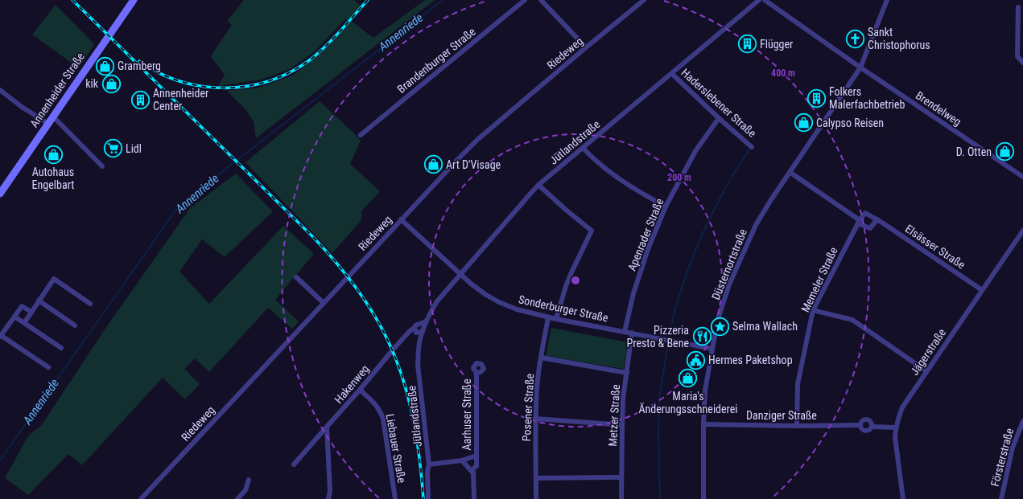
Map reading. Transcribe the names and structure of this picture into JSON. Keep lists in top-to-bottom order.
{
  "streets": {
    "street": [
      "Riedeweg",
      "Brandenburger Straße",
      "Annenheider Straße",
      "Haderslebener Straße",
      "Brendelweg",
      "Jütlandstraße",
      "Apenrader Straße",
      "Elsässer Straße",
      "Düsternortstraße",
      "Memeler Straße",
      "Sonderburger Straße",
      "Jägerstraße",
      "Hakenweg",
      "Posener Straße",
      "Aarhuser Straße",
      "Metzer Straße",
      "Danziger Straße",
      "Liebauer Straße",
      "Försterstraße"
    ]
  },
  "crossings": [
    ["Riedeweg", "Sonderburger Straße"],
    ["Haderslebener Straße", "Jütlandstraße"],
    ["Haderslebener Straße", "Apenrader Straße"],
    ["Brendelweg", "Düsternortstraße"],
    ["Jütlandstraße", "Sonderburger Straße"],
    ["Jütlandstraße", "Aarhuser Straße"],
    ["Apenrader Straße", "Sonderburger Straße"],
    ["Elsässer Straße", "Memeler Straße"],
    ["Elsässer Straße", "Jägerstraße"],
    ["Düsternortstraße", "Sonderburger Straße"],
    ["Düsternortstraße", "Danziger Straße"],
    ["Memeler Straße", "Danziger Straße"],
    ["Sonderburger Straße", "Posener Straße"],
    ["Sonderburger Straße", "Metzer Straße"],
    ["Jägerstraße", "Danziger Straße"],
    ["Hakenweg", "Liebauer Straße"]
  ],
  "water": ["Annenriede"],
  "places": {
    "church": ["Sankt Christophorus"],
    "building": ["Flügger", "Folkers Malerfachbetrieb", "Annenheider Center"],
    "shop": [
      "Gramberg",
      "kik",
      "Calypso Reisen",
      "D. Otten",
      "Autohaus Engelbart",
      "Art D'Visage",
      "Maria's Änderungsschneiderei"
    ],
    "supermarket": ["Lidl"],
    "place": ["Selma Wallach"],
    "restaurant": ["Pizzeria Presto & Bene"],
    "public building": ["Hermes Paketshop"]
  },
  "rings": ["400 m", "200 m"]
}
